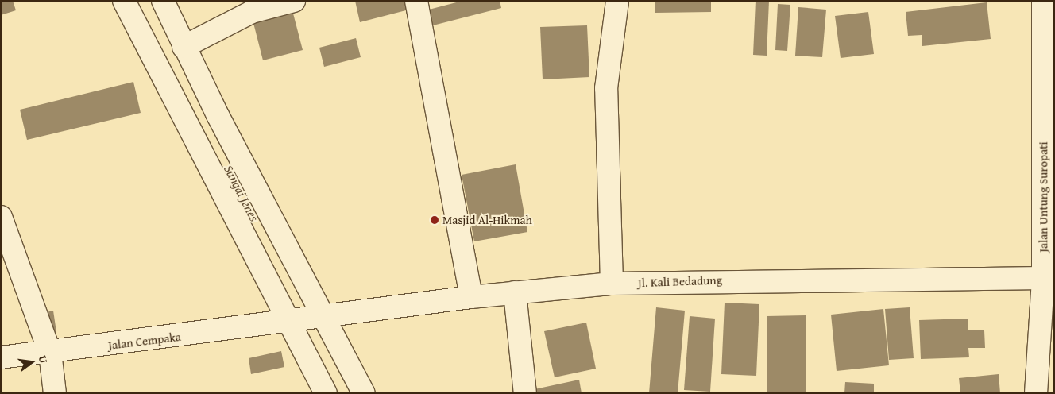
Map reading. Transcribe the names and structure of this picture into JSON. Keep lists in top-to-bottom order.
{
  "streets": {
    "street": ["Jalan Untung Suropati", "Jl. Kali Bedadung", "Jalan Cempaka"]
  },
  "crossings": [
    ["Jalan Untung Suropati", "Jl. Kali Bedadung"],
    ["Jl. Kali Bedadung", "Jalan Cempaka"]
  ],
  "water": ["Sungai Jenes"],
  "places": ["Masjid Al-Hikmah"],
  "north": "right"
}
